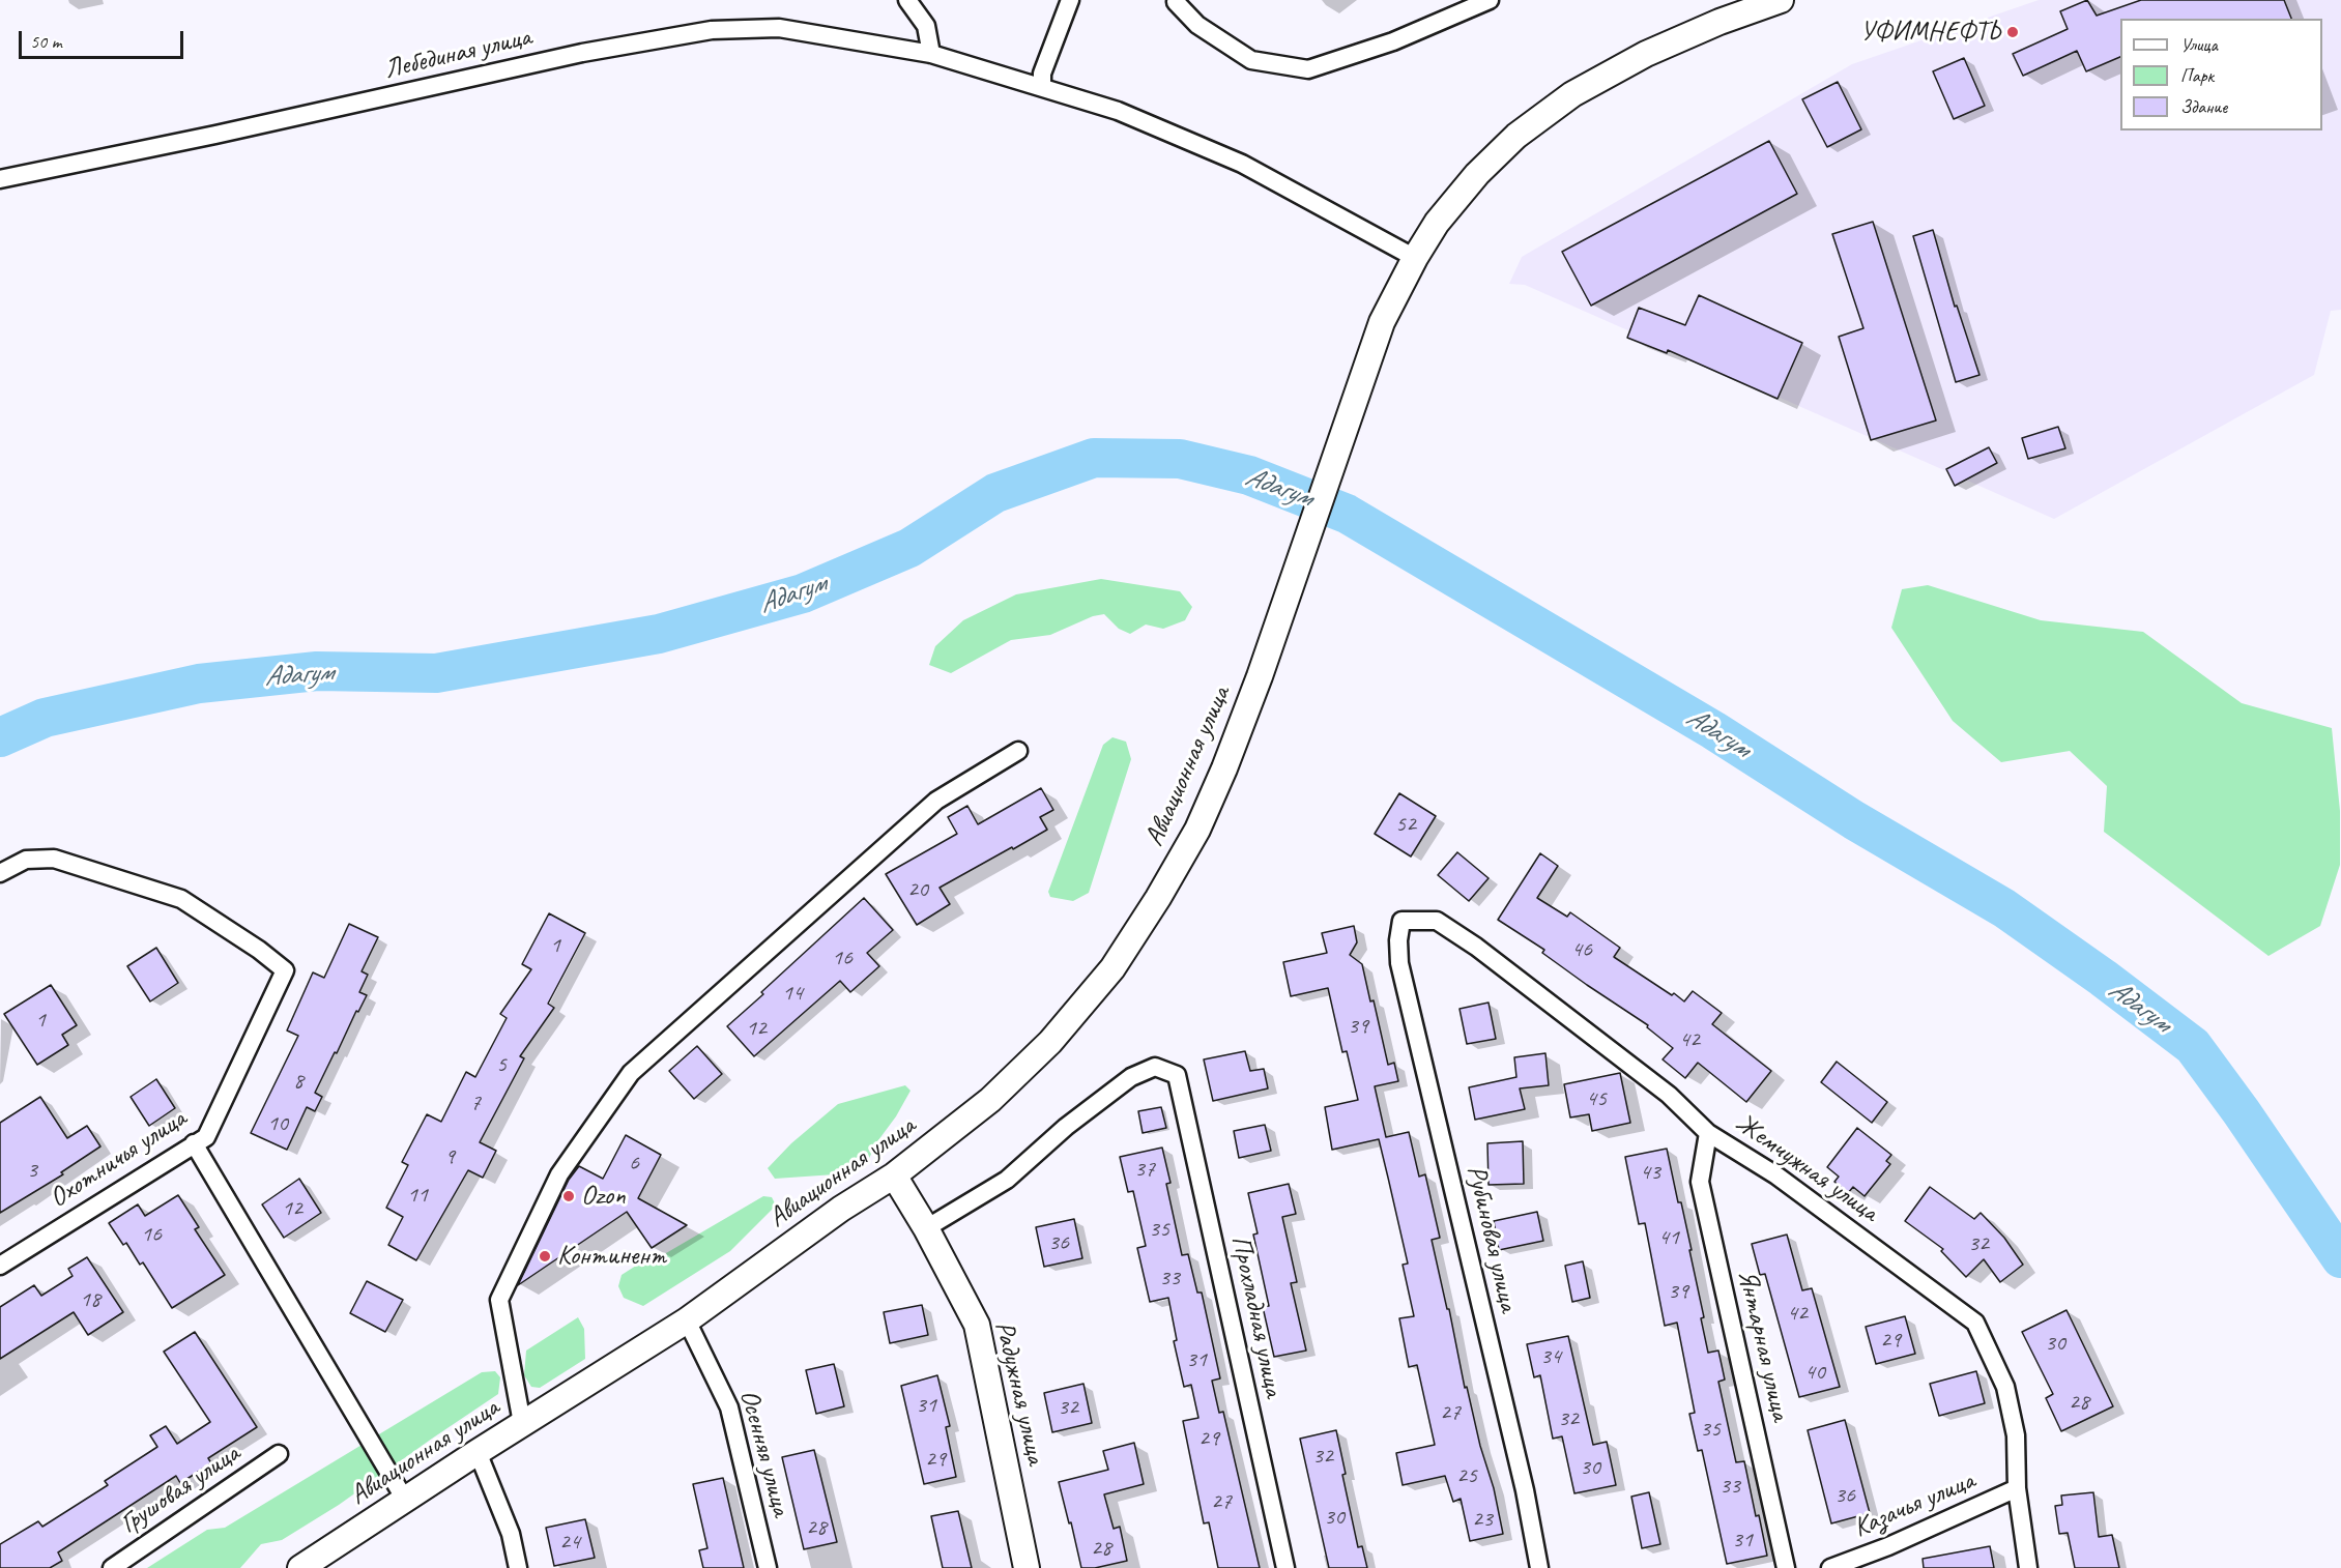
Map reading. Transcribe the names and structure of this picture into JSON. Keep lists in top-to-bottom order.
{
  "streets": {
    "main road": ["Авиационная улица", "Радужная улица"],
    "street": [
      "Лебединая улица",
      "Охотничья улица",
      "Жемчужная улица",
      "Рубиновая улица",
      "Прохладная улица",
      "Янтарная улица",
      "Осенняя улица",
      "Грушовая улица",
      "Казачья улица"
    ]
  },
  "crossings": [
    ["Лебединая улица", "Авиационная улица"],
    ["Авиационная улица", "Радужная улица"],
    ["Авиационная улица", "Осенняя улица"],
    ["Жемчужная улица", "Рубиновая улица"],
    ["Жемчужная улица", "Янтарная улица"],
    ["Жемчужная улица", "Казачья улица"],
    ["Прохладная улица", "Радужная улица"]
  ],
  "water": ["Адагум"],
  "places": ["УФИМНЕФТЬ", "Ozon", "Континент"],
  "house_numbers": [
    "52",
    "20",
    "1",
    "46",
    "16",
    "14",
    "1",
    "39",
    "12",
    "42",
    "5",
    "8",
    "45",
    "7",
    "10",
    "9",
    "6",
    "37",
    "3",
    "43",
    "11",
    "12",
    "35",
    "16",
    "41",
    "36",
    "32",
    "33",
    "39",
    "18",
    "42",
    "29",
    "30",
    "34",
    "31",
    "40",
    "28",
    "31",
    "32",
    "27",
    "32",
    "35",
    "29",
    "32",
    "29",
    "30",
    "25",
    "33",
    "36",
    "27",
    "30",
    "23",
    "28",
    "31",
    "24",
    "28"
  ],
  "legend": ["Улица", "Парк", "Здание"],
  "scale_bar": "50 m"
}
